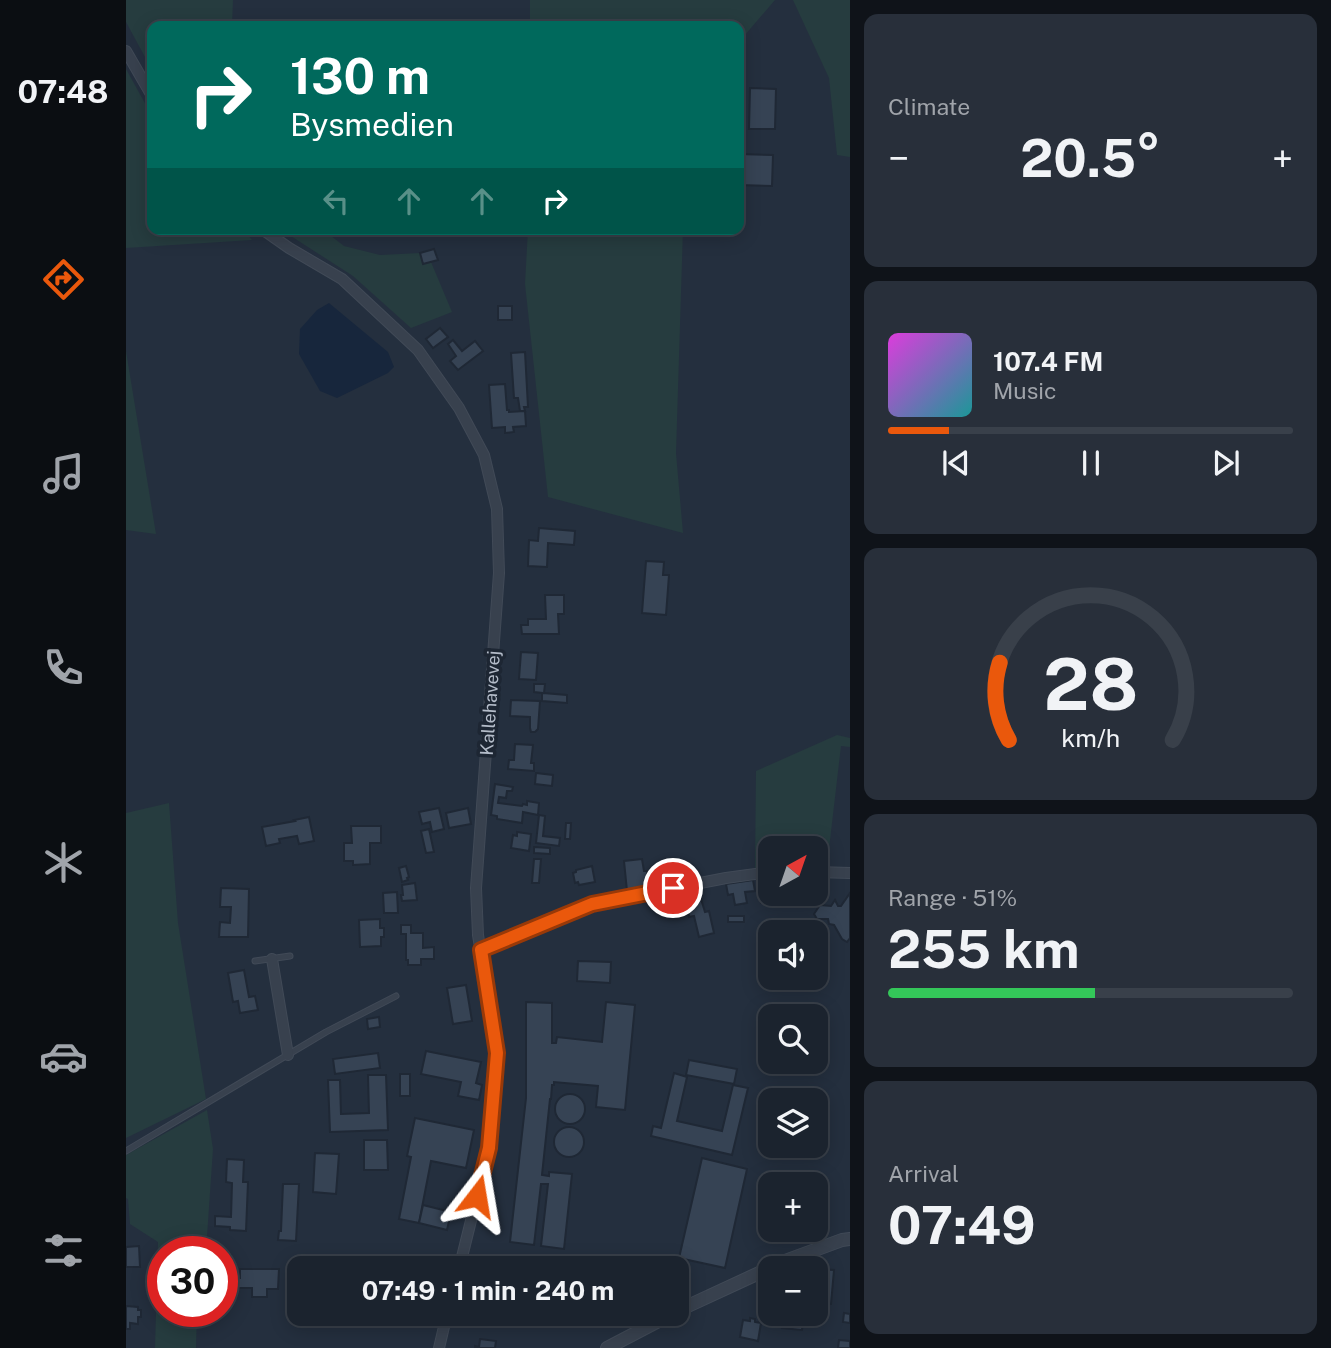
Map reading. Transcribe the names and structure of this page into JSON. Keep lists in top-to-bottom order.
{
  "streets": {
    "street": ["Kallehavevej"]
  },
  "north": "top right",
  "page": {
    "tabs": "07:48",
    "tile": [
      "Climate",
      ["Range · 51%", "255 km"],
      ["Arrival", "07:49"]
    ],
    "turn": ["130 m", "Bysmedien"],
    "heat": ["−", "20.5°", "+"],
    "song": ["107.4 FM", "Music"],
    "map_buttons": ["+", "−"],
    "limit": "30",
    "trip": "07:49 · 1 min · 240 m",
    "gauge": ["28", "km/h"]
  }
}
